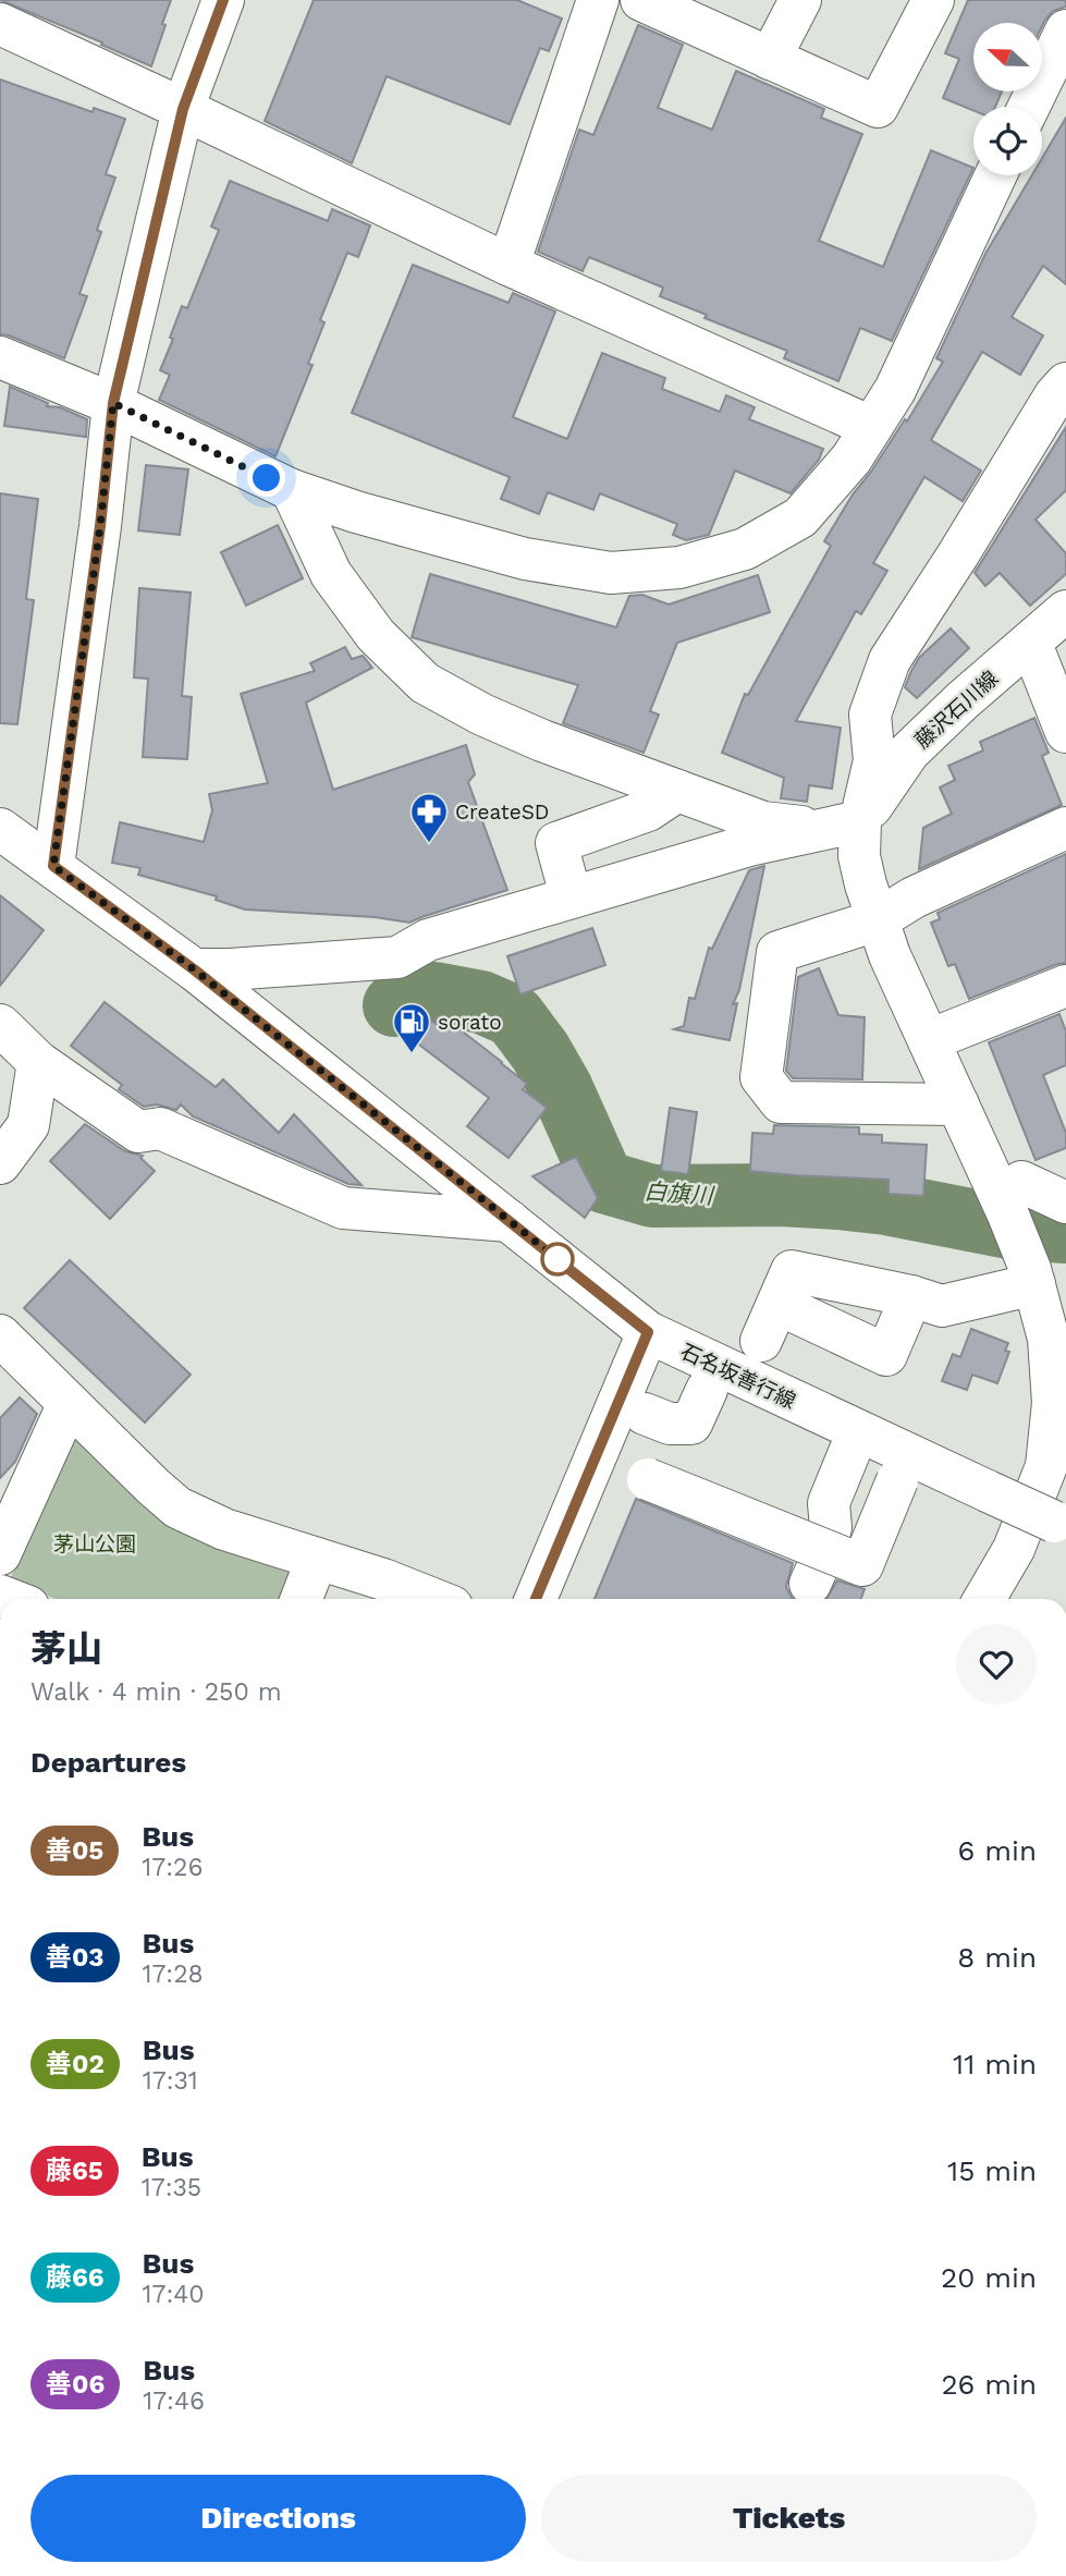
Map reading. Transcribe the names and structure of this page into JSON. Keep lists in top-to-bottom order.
{
  "streets": {
    "street": ["藤沢石川線", "石名坂善行線"]
  },
  "water": ["白旗川"],
  "parks": ["茅山公園"],
  "places": {
    "pharmacy": ["CreateSD"],
    "fuel station": ["sorato"]
  },
  "lines": ["bus line 善05"],
  "north": "left",
  "page": {
    "heading": [
      ["茅山", "Walk · 4 min · 250 m"],
      "Departures"
    ],
    "list": [
      {
        "mark": "善05",
        "name": "Bus",
        "note": "17:26",
        "value": "6 min"
      },
      {
        "mark": "善03",
        "name": "Bus",
        "note": "17:28",
        "value": "8 min"
      },
      {
        "mark": "善02",
        "name": "Bus",
        "note": "17:31",
        "value": "11 min"
      },
      {
        "mark": "藤65",
        "name": "Bus",
        "note": "17:35",
        "value": "15 min"
      },
      {
        "mark": "藤66",
        "name": "Bus",
        "note": "17:40",
        "value": "20 min"
      },
      {
        "mark": "善06",
        "name": "Bus",
        "note": "17:46",
        "value": "26 min"
      }
    ],
    "buttons": ["Directions", "Tickets"]
  }
}
